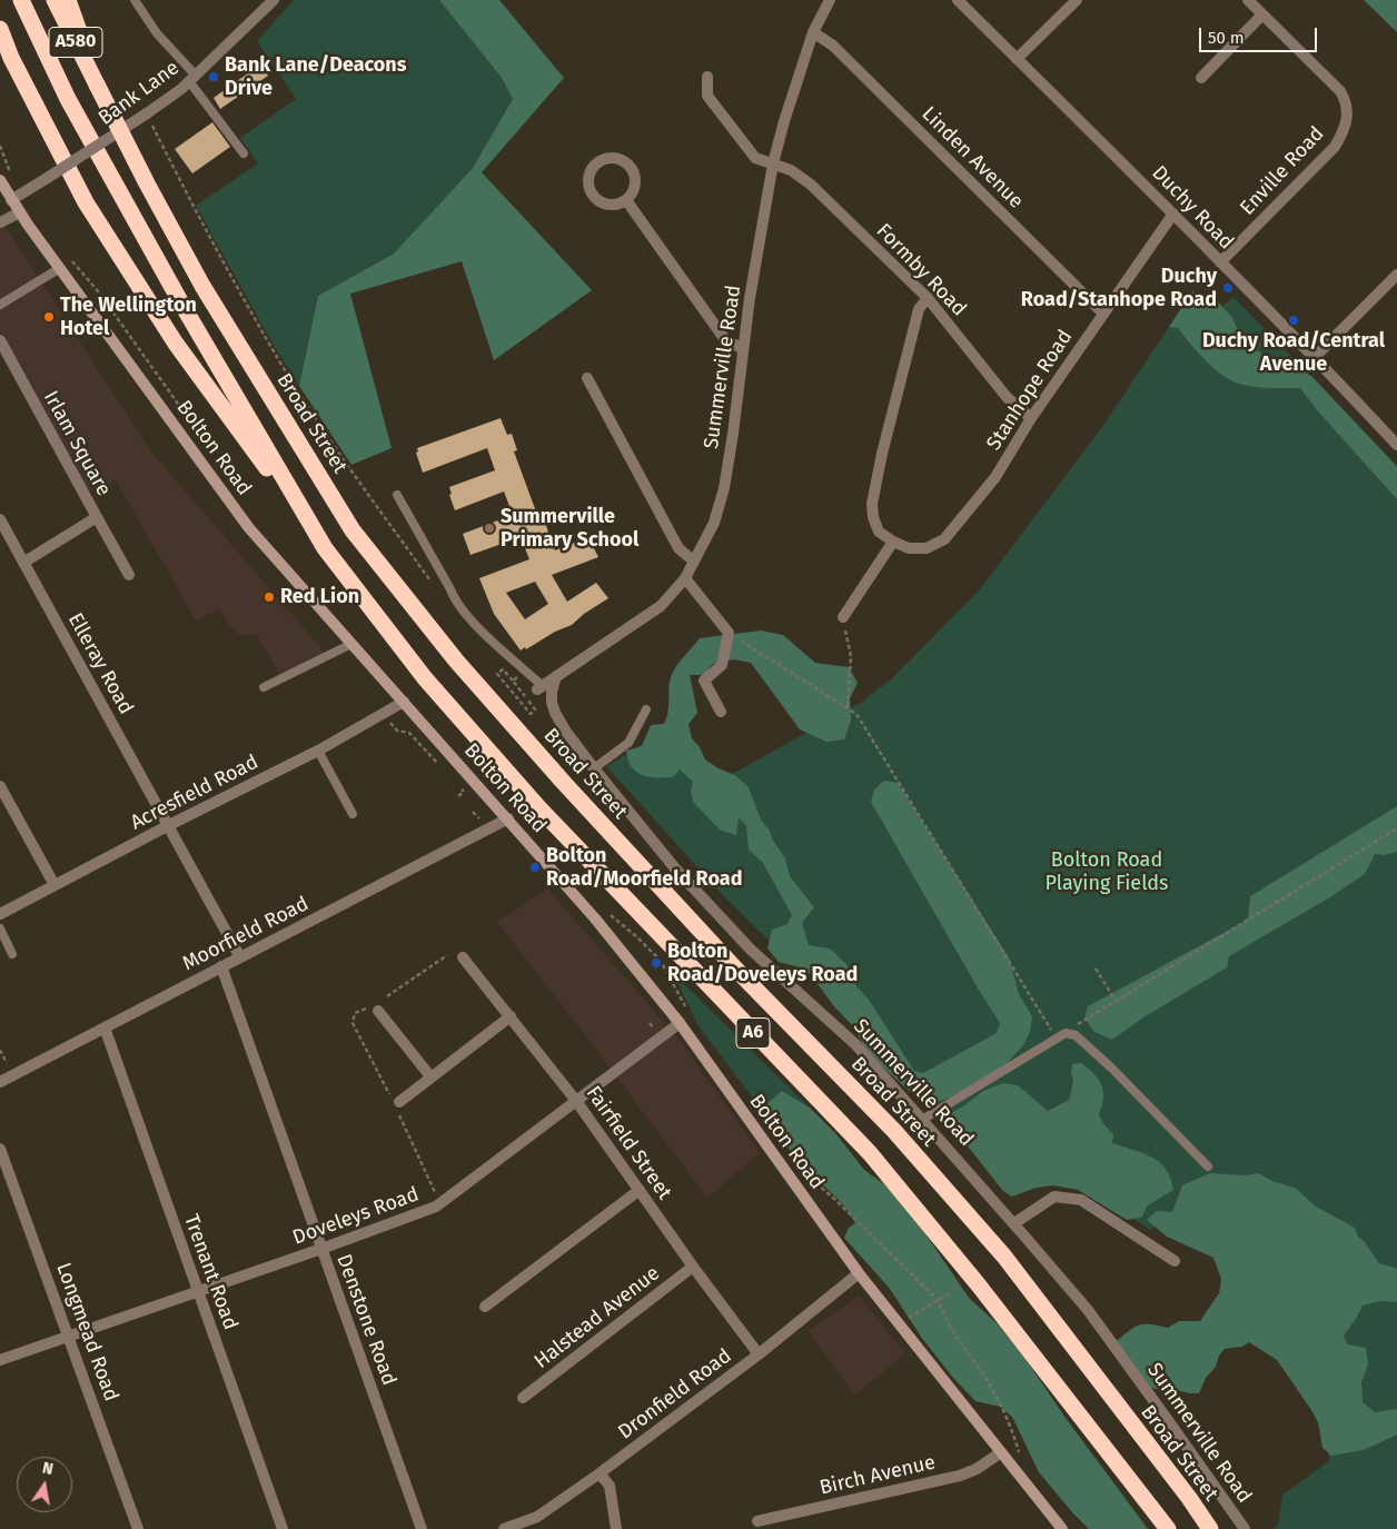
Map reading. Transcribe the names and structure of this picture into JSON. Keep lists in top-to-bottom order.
{
  "streets": {
    "highway": ["A580", "Broad Street", "A6"],
    "street": [
      "Bank Lane",
      "Linden Avenue",
      "Enville Road",
      "Duchy Road",
      "Formby Road",
      "Summerville Road",
      "Stanhope Road",
      "Irlam Square",
      "Bolton Road",
      "Elleray Road",
      "Acresfield Road",
      "Moorfield Road",
      "Fairfield Street",
      "Doveleys Road",
      "Trenant Road",
      "Halstead Avenue",
      "Denstone Road",
      "Longmead Road",
      "Dronfield Road",
      "Birch Avenue"
    ]
  },
  "crossings": [
    ["A580", "A6"],
    ["Bank Lane", "Bolton Road"],
    ["Linden Avenue", "Summerville Road"],
    ["Linden Avenue", "Stanhope Road"],
    ["Enville Road", "Duchy Road"],
    ["Duchy Road", "Stanhope Road"],
    ["Formby Road", "Summerville Road"],
    ["Formby Road", "Stanhope Road"],
    ["Broad Street", "A6"],
    ["Irlam Square", "Elleray Road"],
    ["Bolton Road", "Acresfield Road"],
    ["Bolton Road", "Moorfield Road"],
    ["Bolton Road", "Doveleys Road"],
    ["Bolton Road", "Dronfield Road"],
    ["Bolton Road", "Birch Avenue"],
    ["Elleray Road", "Acresfield Road"],
    ["Elleray Road", "Moorfield Road"],
    ["Moorfield Road", "Trenant Road"],
    ["Moorfield Road", "Denstone Road"],
    ["Fairfield Street", "Doveleys Road"],
    ["Fairfield Street", "Halstead Avenue"],
    ["Fairfield Street", "Dronfield Road"],
    ["Doveleys Road", "Trenant Road"],
    ["Doveleys Road", "Denstone Road"],
    ["Doveleys Road", "Longmead Road"]
  ],
  "parks": ["Bolton Road Playing Fields"],
  "places": [
    "Bank Lane/Deacons Drive",
    "Duchy Road/Stanhope Road",
    "The Wellington Hotel",
    "Duchy Road/Central Avenue",
    "Summerville Primary School",
    "Red Lion",
    "Bolton Road/Moorfield Road",
    "Bolton Road/Doveleys Road"
  ],
  "scale_bar": "50 m",
  "north": "top"
}
